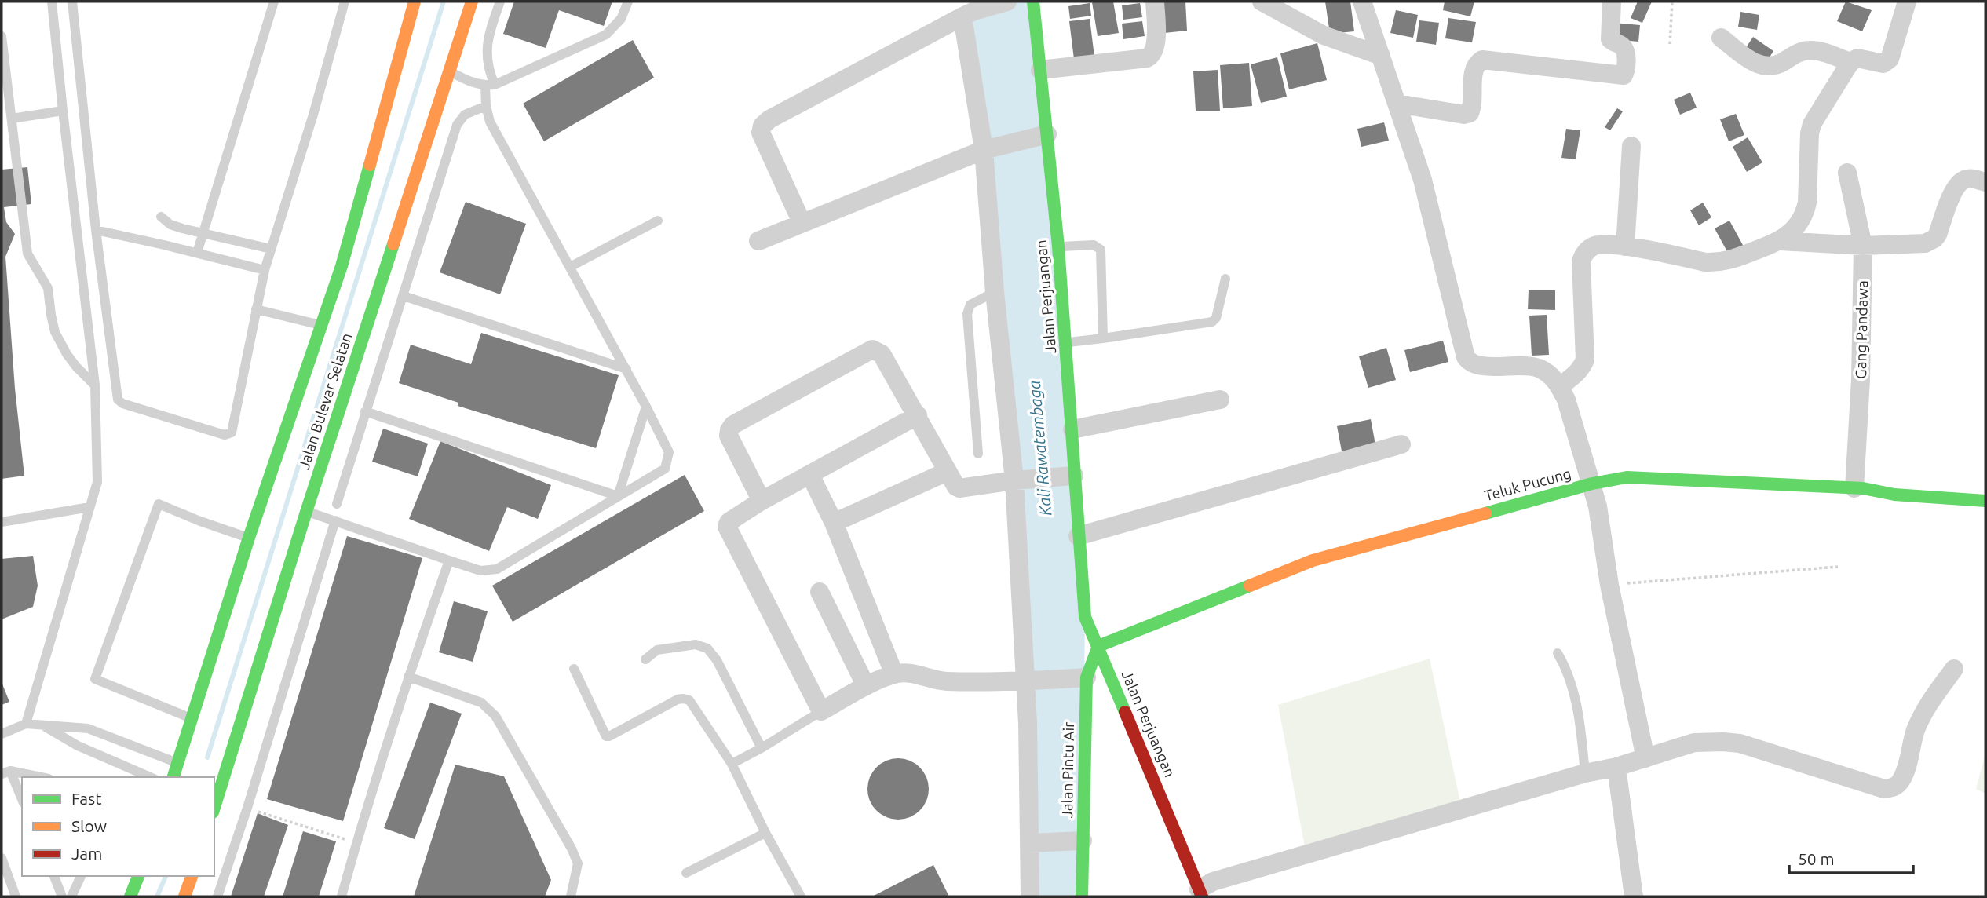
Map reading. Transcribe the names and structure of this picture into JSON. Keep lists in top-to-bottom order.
{
  "streets": {
    "main road": [
      "Jalan Perjuangan",
      "Jalan Bulevar Selatan",
      "Teluk Pucung",
      "Jalan Pintu Air"
    ],
    "street": ["Gang Pandawa"]
  },
  "crossings": [
    ["Jalan Perjuangan", "Teluk Pucung"],
    ["Jalan Perjuangan", "Jalan Pintu Air"],
    ["Gang Pandawa", "Teluk Pucung"],
    ["Teluk Pucung", "Jalan Pintu Air"]
  ],
  "water": ["Kali Rawatembaga"],
  "legend": ["Fast", "Slow", "Jam"],
  "scale_bar": "50 m"
}
